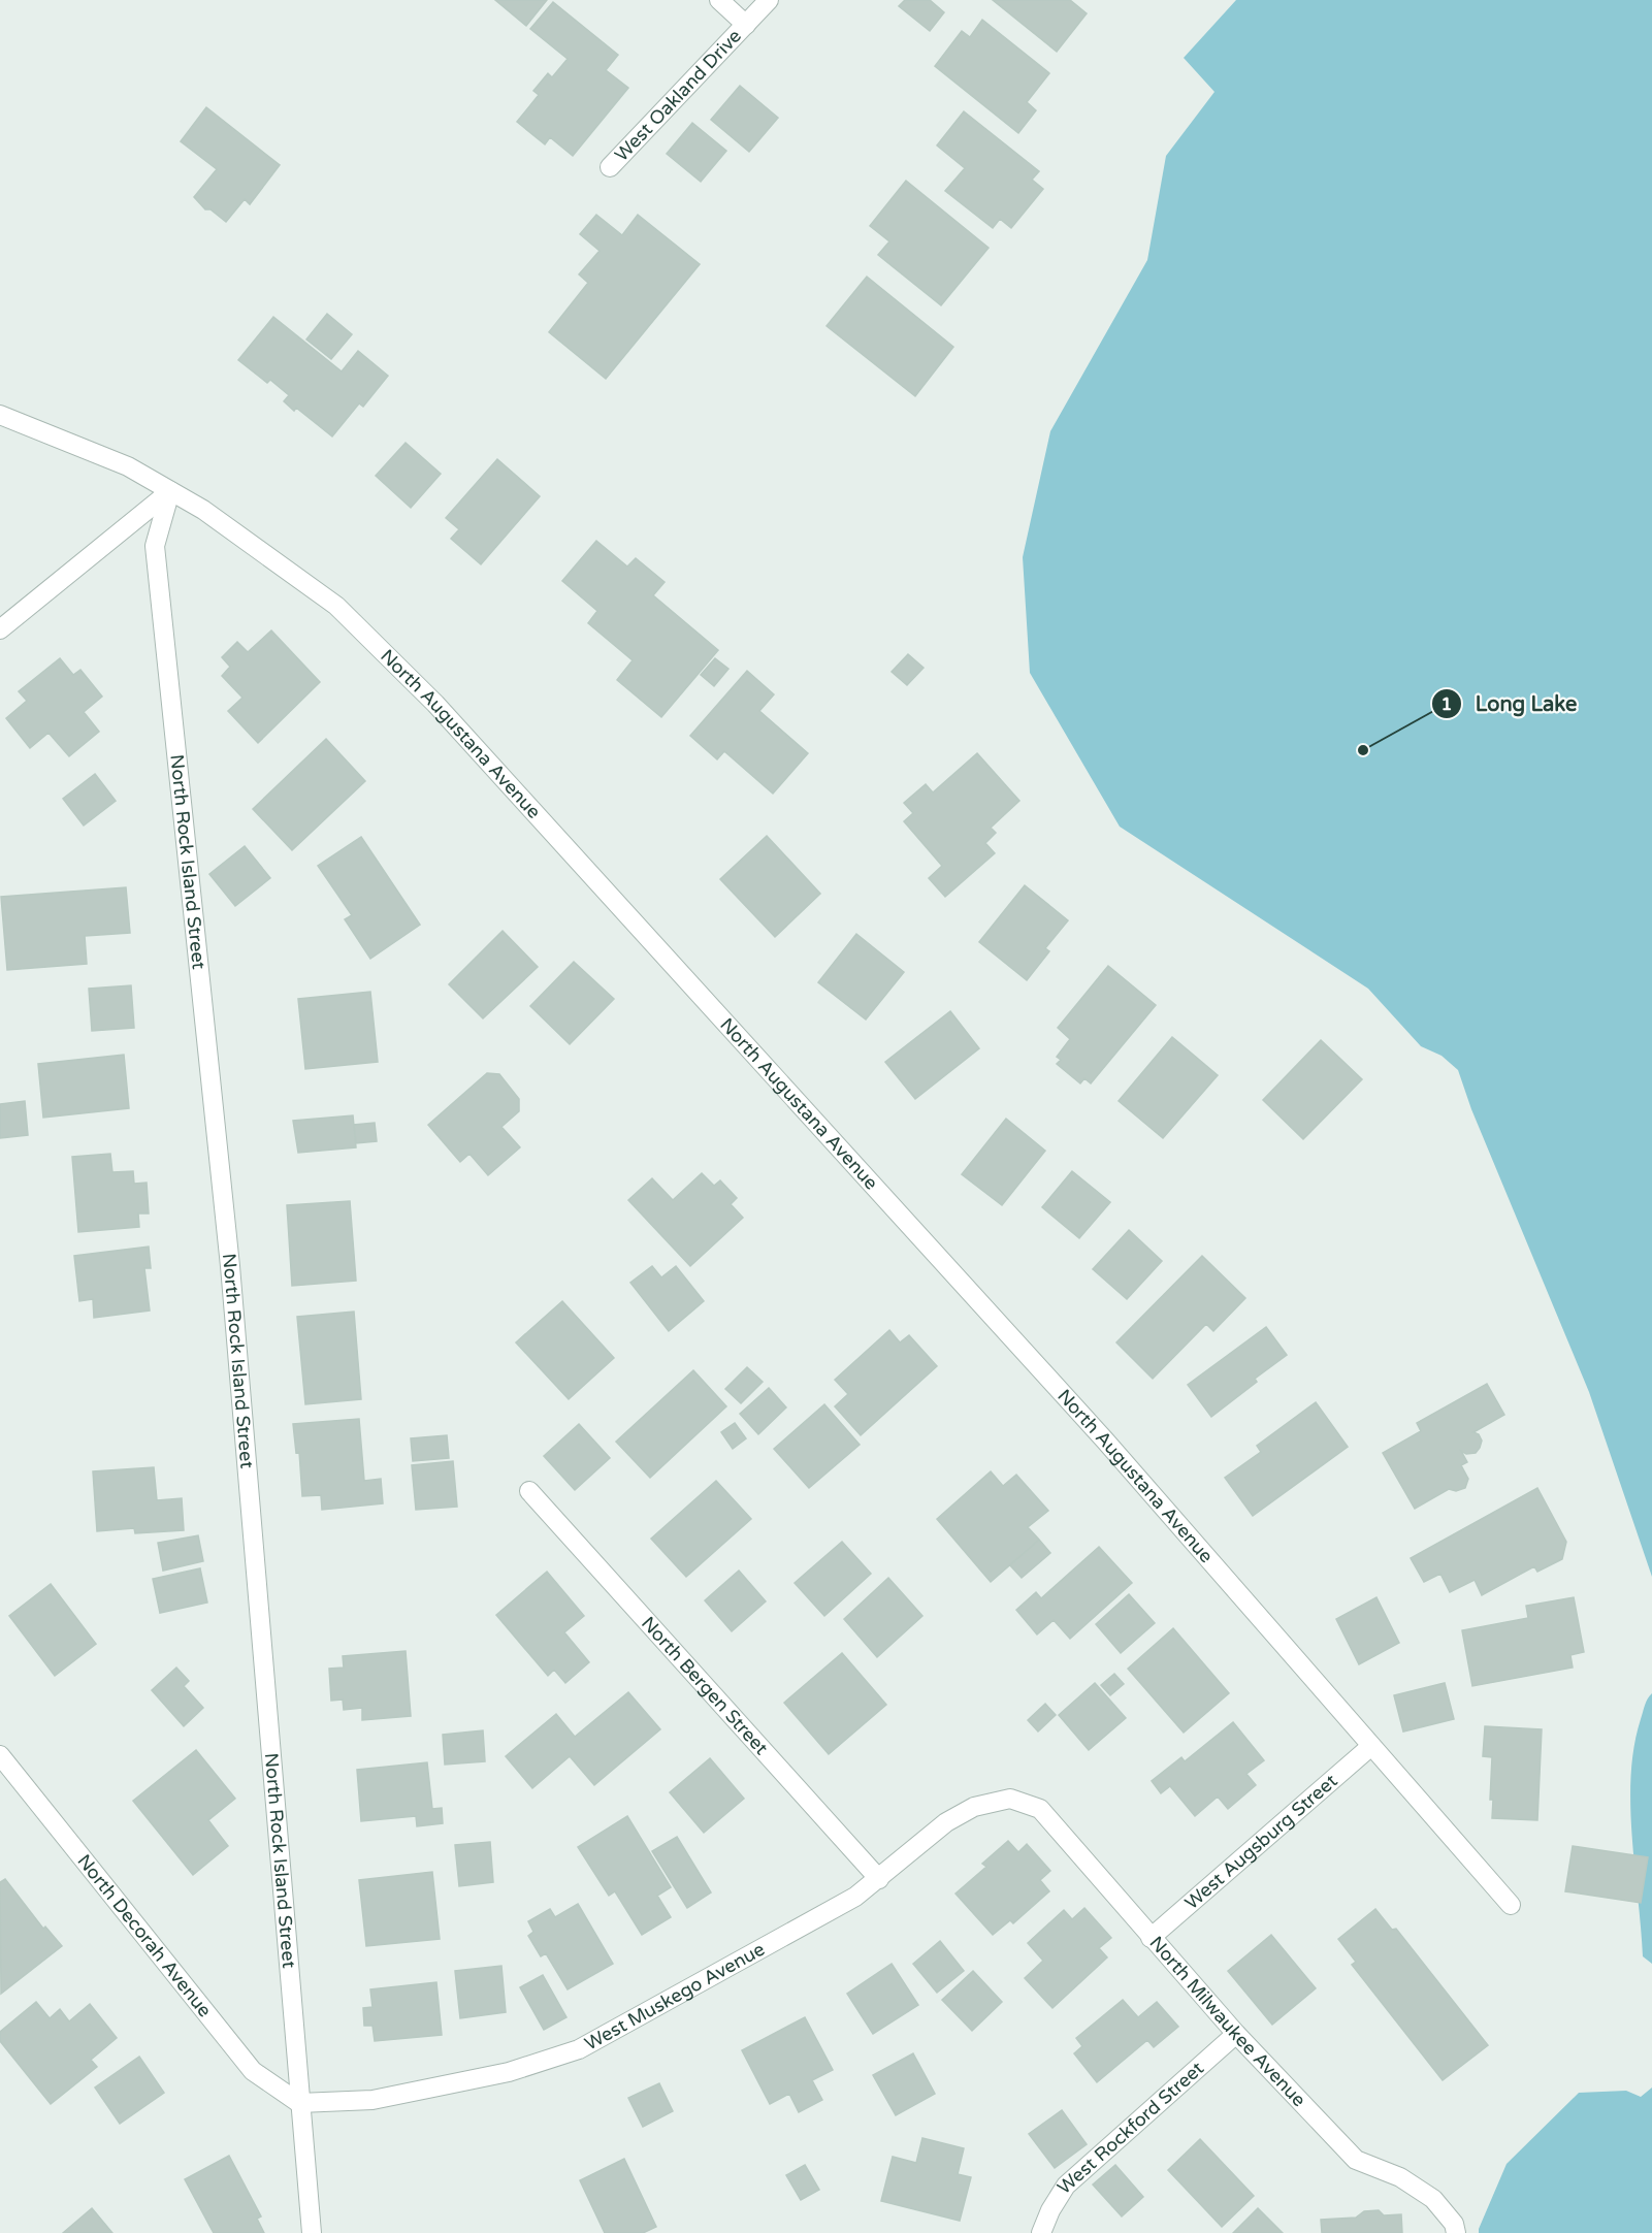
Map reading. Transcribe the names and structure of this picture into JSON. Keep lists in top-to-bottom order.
{
  "streets": {
    "street": [
      "West Oakland Drive",
      "North Augustana Avenue",
      "North Rock Island Street",
      "North Bergen Street",
      "West Augsburg Street",
      "North Decorah Avenue",
      "West Muskego Avenue",
      "North Milwaukee Avenue",
      "West Rockford Street"
    ]
  },
  "crossings": [
    ["North Augustana Avenue", "North Rock Island Street"],
    ["North Augustana Avenue", "West Augsburg Street"],
    ["North Rock Island Street", "North Decorah Avenue"],
    ["North Rock Island Street", "West Muskego Avenue"],
    ["North Bergen Street", "West Muskego Avenue"],
    ["West Augsburg Street", "North Milwaukee Avenue"],
    ["North Decorah Avenue", "West Muskego Avenue"],
    ["West Muskego Avenue", "North Milwaukee Avenue"],
    ["North Milwaukee Avenue", "West Rockford Street"]
  ],
  "places": ["Long Lake"]
}
